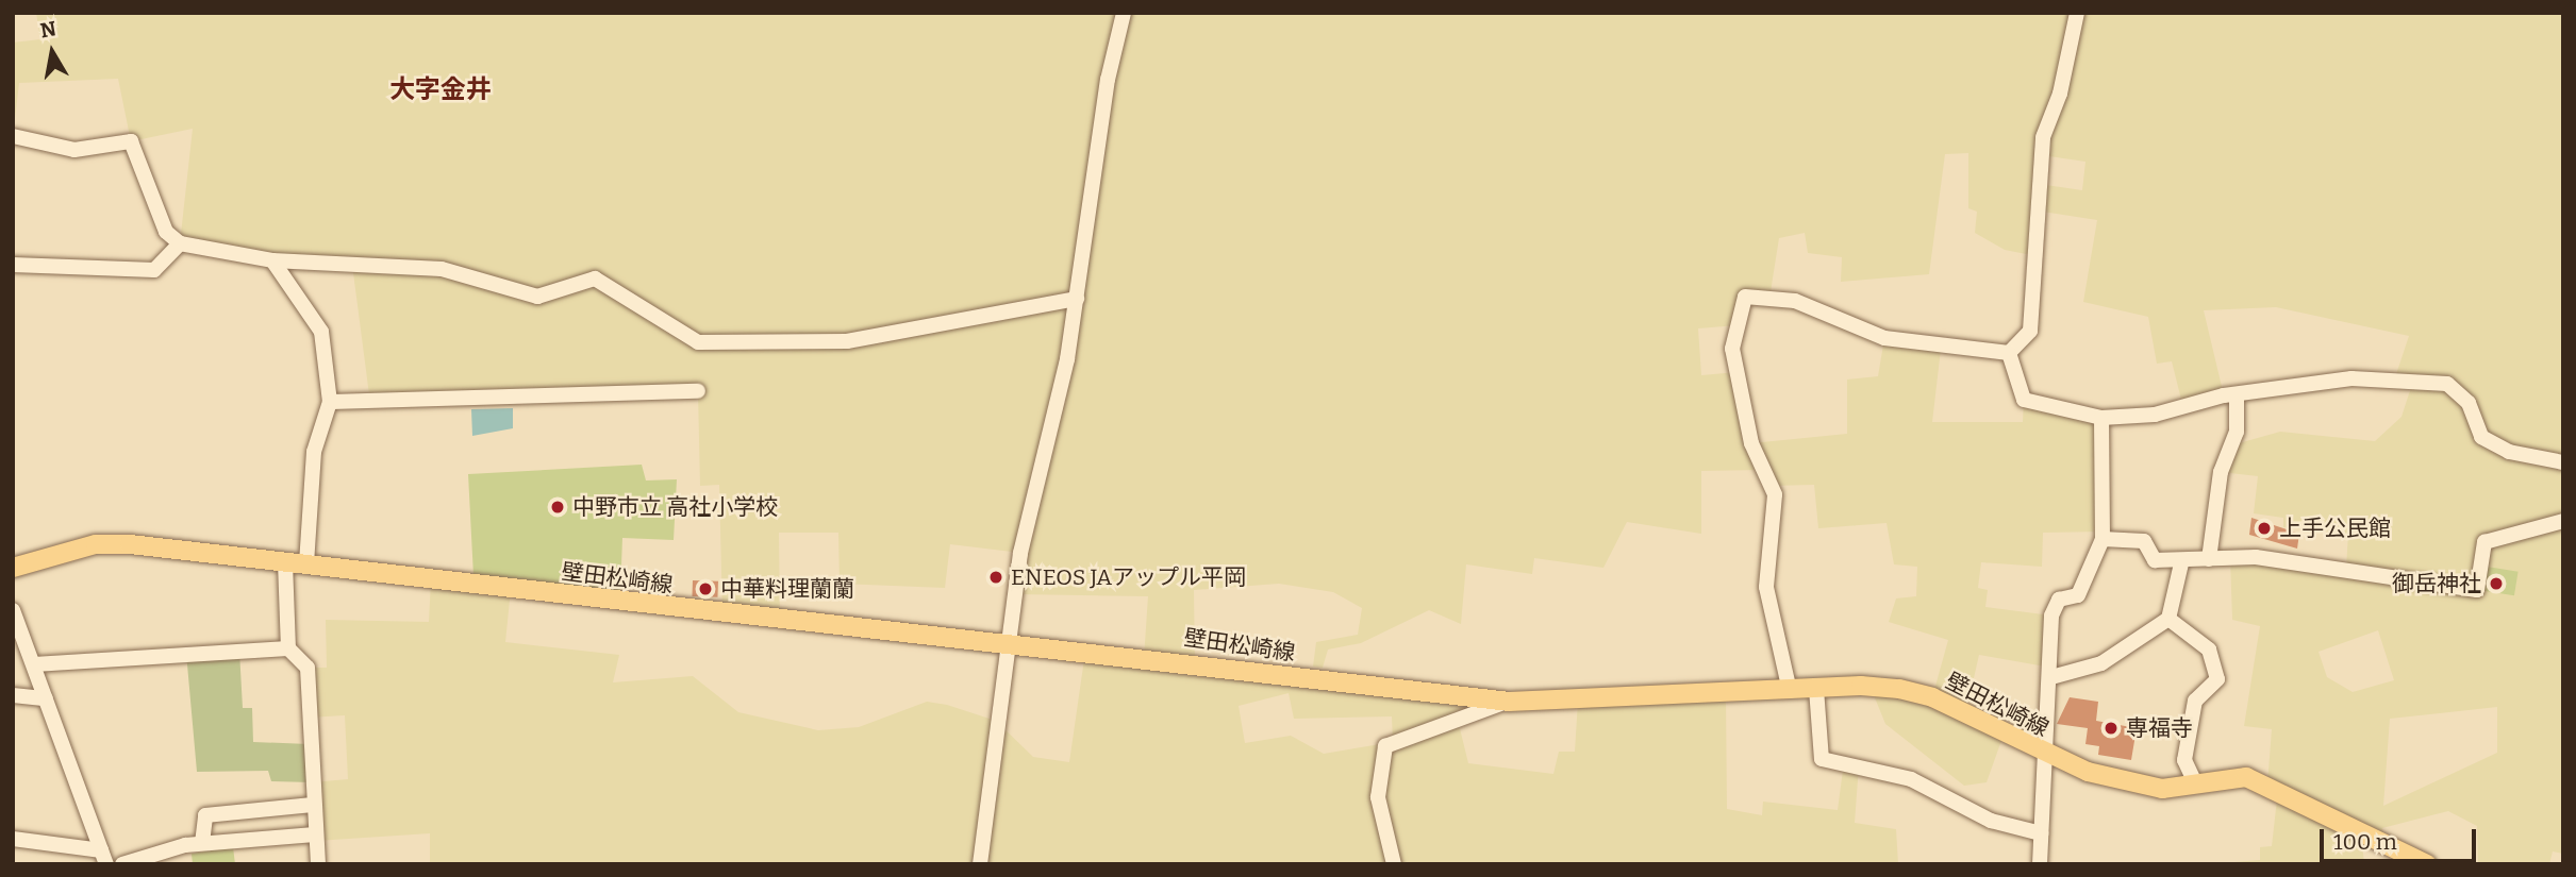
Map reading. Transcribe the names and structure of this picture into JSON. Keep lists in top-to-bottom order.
{
  "streets": {
    "main road": ["壁田松崎線"]
  },
  "districts": ["大字金井"],
  "places": [
    "中野市立 高社小学校",
    "上手公民館",
    "ENEOS JAアップル平岡",
    "御岳神社",
    "中華料理蘭蘭",
    "専福寺"
  ],
  "scale_bar": "100 m",
  "north": "top"
}
